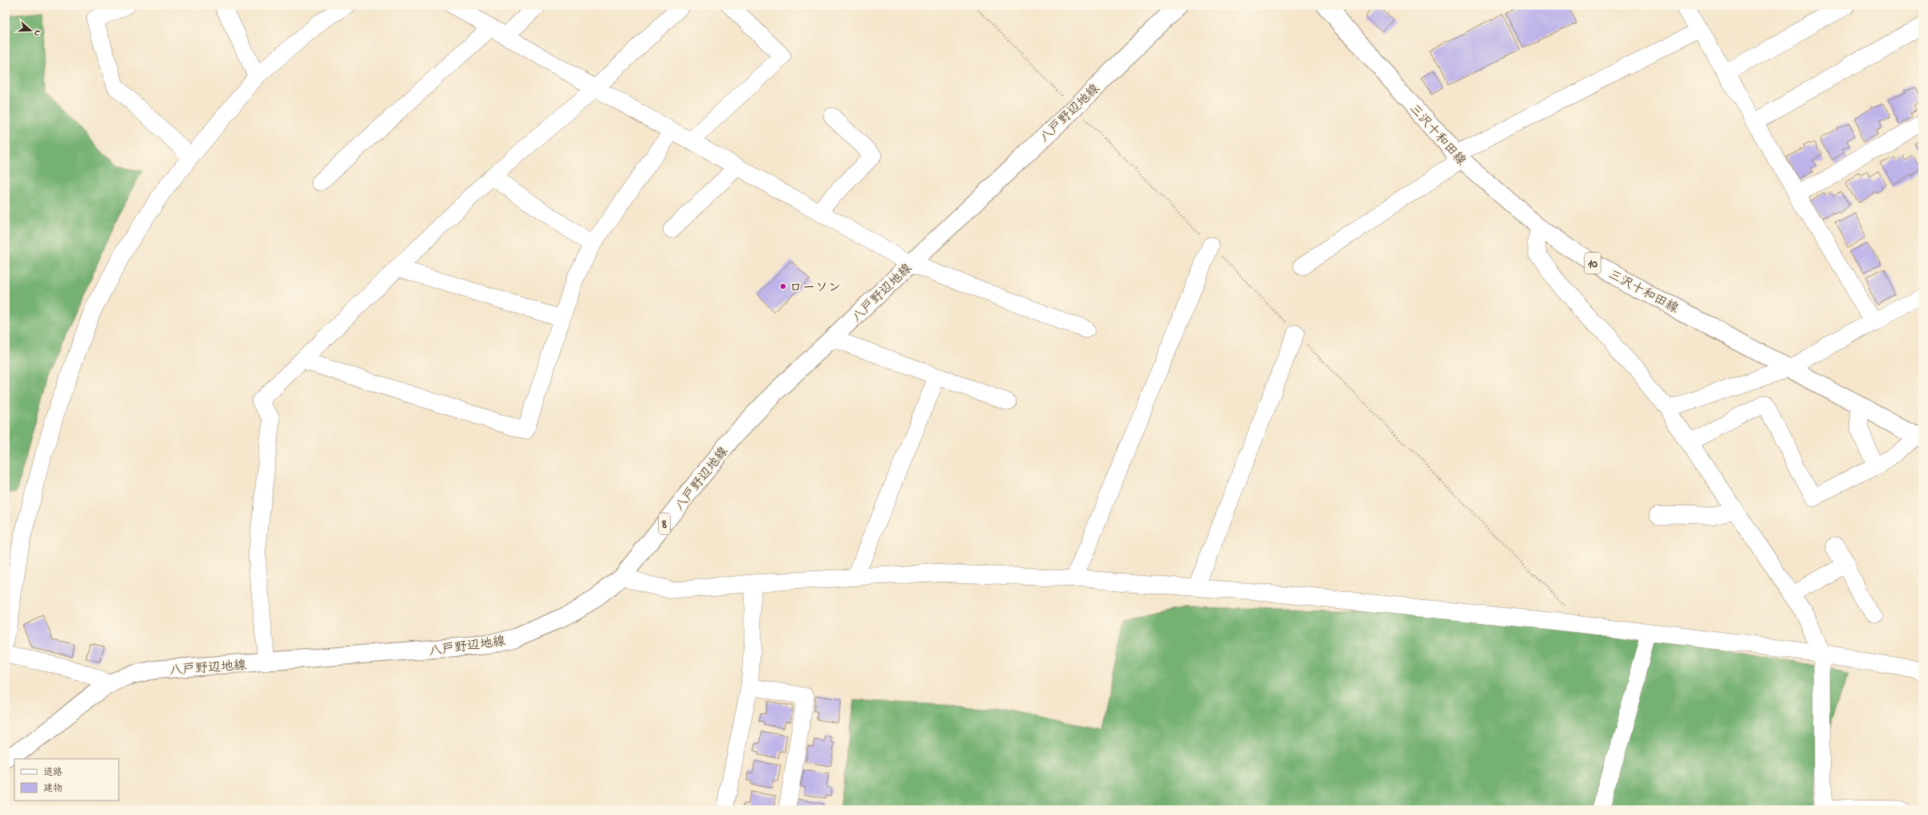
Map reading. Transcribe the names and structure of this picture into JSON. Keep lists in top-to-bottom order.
{
  "streets": {
    "main road": [
      "八戸野辺地線",
      "三沢十和田線",
      "10",
      "8"
    ]
  },
  "places": ["ローソン"],
  "legend": ["道路", "建物"],
  "north": "right"
}
